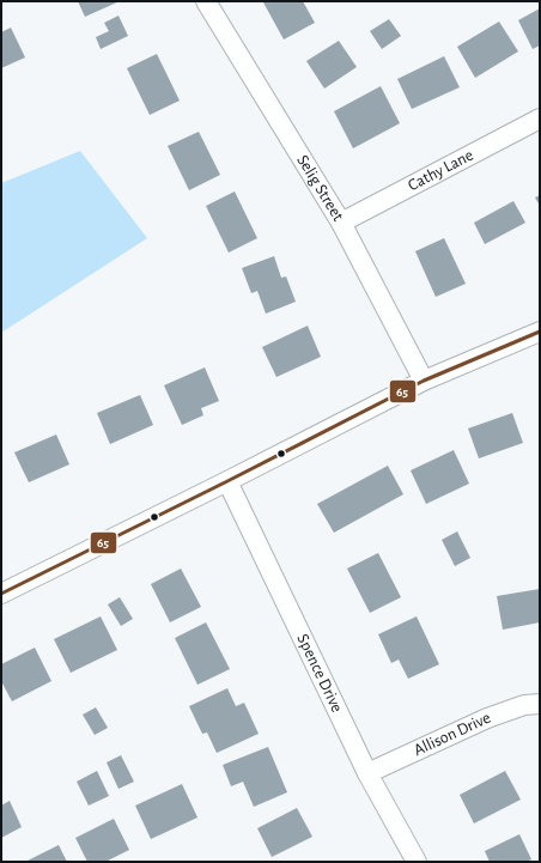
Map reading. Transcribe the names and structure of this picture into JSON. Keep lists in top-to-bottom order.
{
  "streets": {
    "street": [
      "Cathy Lane",
      "Selig Street",
      "Spence Drive",
      "Allison Drive"
    ]
  },
  "crossings": [
    ["Cathy Lane", "Selig Street"],
    ["Spence Drive", "Allison Drive"]
  ],
  "lines": ["transit line 65"]
}
